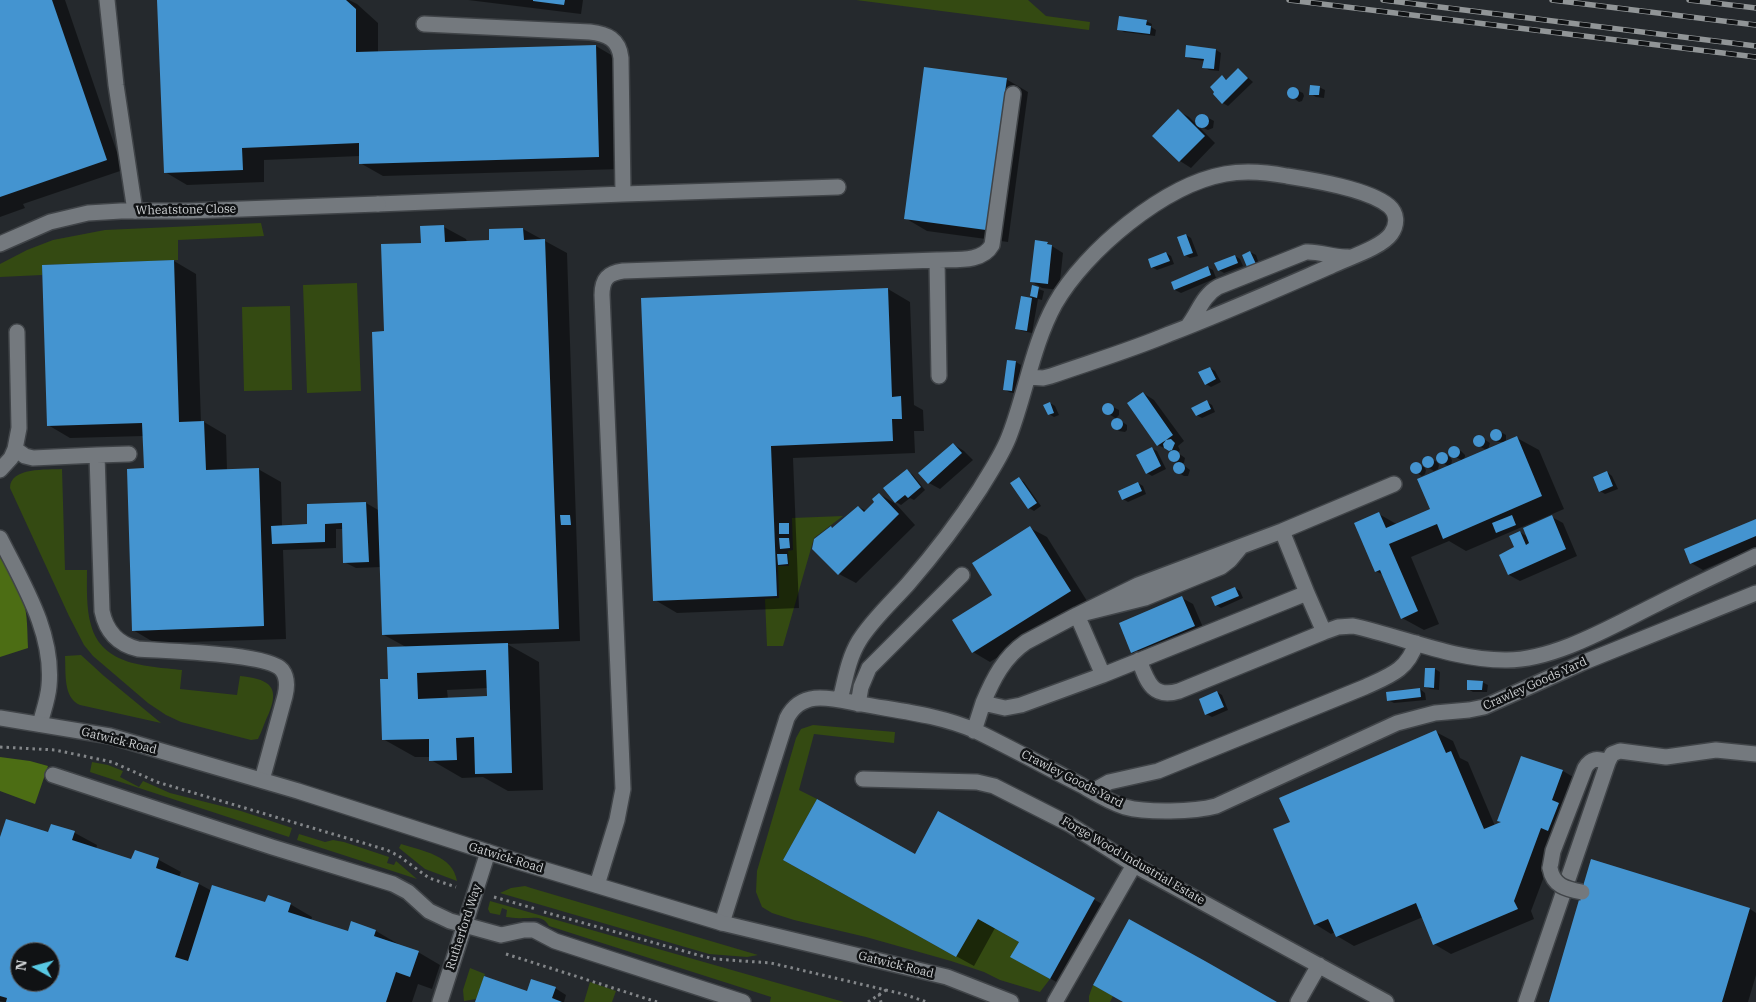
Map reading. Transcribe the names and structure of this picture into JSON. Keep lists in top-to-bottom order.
{
  "streets": {
    "street": [
      "Wheatstone Close",
      "Crawley Goods Yard",
      "Gatwick Road",
      "Forge Wood Industrial Estate",
      "Rutherford Way"
    ]
  },
  "crossings": [
    ["Crawley Goods Yard", "Gatwick Road"],
    ["Gatwick Road", "Rutherford Way"]
  ],
  "north": "left"
}
